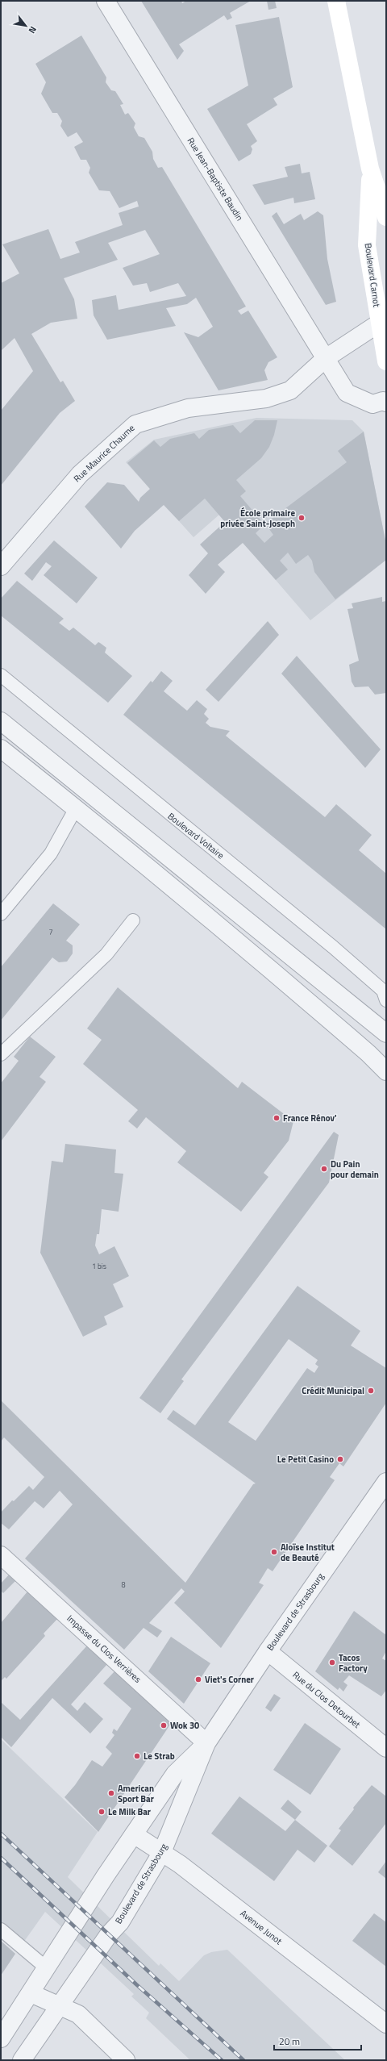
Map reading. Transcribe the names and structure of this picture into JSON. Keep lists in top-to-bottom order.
{
  "streets": {
    "main road": ["Boulevard Carnot"],
    "street": [
      "Rue Jean-Baptiste Baudin",
      "Rue Maurice Chaume",
      "Boulevard de Strasbourg",
      "Impasse du Clos Verrières",
      "Rue du Clos Detourbet",
      "Avenue Junot"
    ],
    "lane": ["Boulevard Voltaire"]
  },
  "crossings": [
    ["Rue Jean-Baptiste Baudin", "Rue Maurice Chaume"],
    ["Boulevard Carnot", "Rue Maurice Chaume"],
    ["Boulevard de Strasbourg", "Impasse du Clos Verrières"],
    ["Boulevard de Strasbourg", "Rue du Clos Detourbet"],
    ["Boulevard de Strasbourg", "Avenue Junot"]
  ],
  "places": [
    "École primaire privée Saint-Joseph",
    "France Rénov'",
    "Du Pain pour demain",
    "Crédit Municipal",
    "Le Petit Casino",
    "Aloïse Institut de Beauté",
    "Tacos Factory",
    "Viet's Corner",
    "Wok 30",
    "Le Strab",
    "American Sport Bar",
    "Le Milk Bar"
  ],
  "house_numbers": ["7", "1 bis", "8"],
  "scale_bar": "20 m",
  "north": "bottom right"
}
